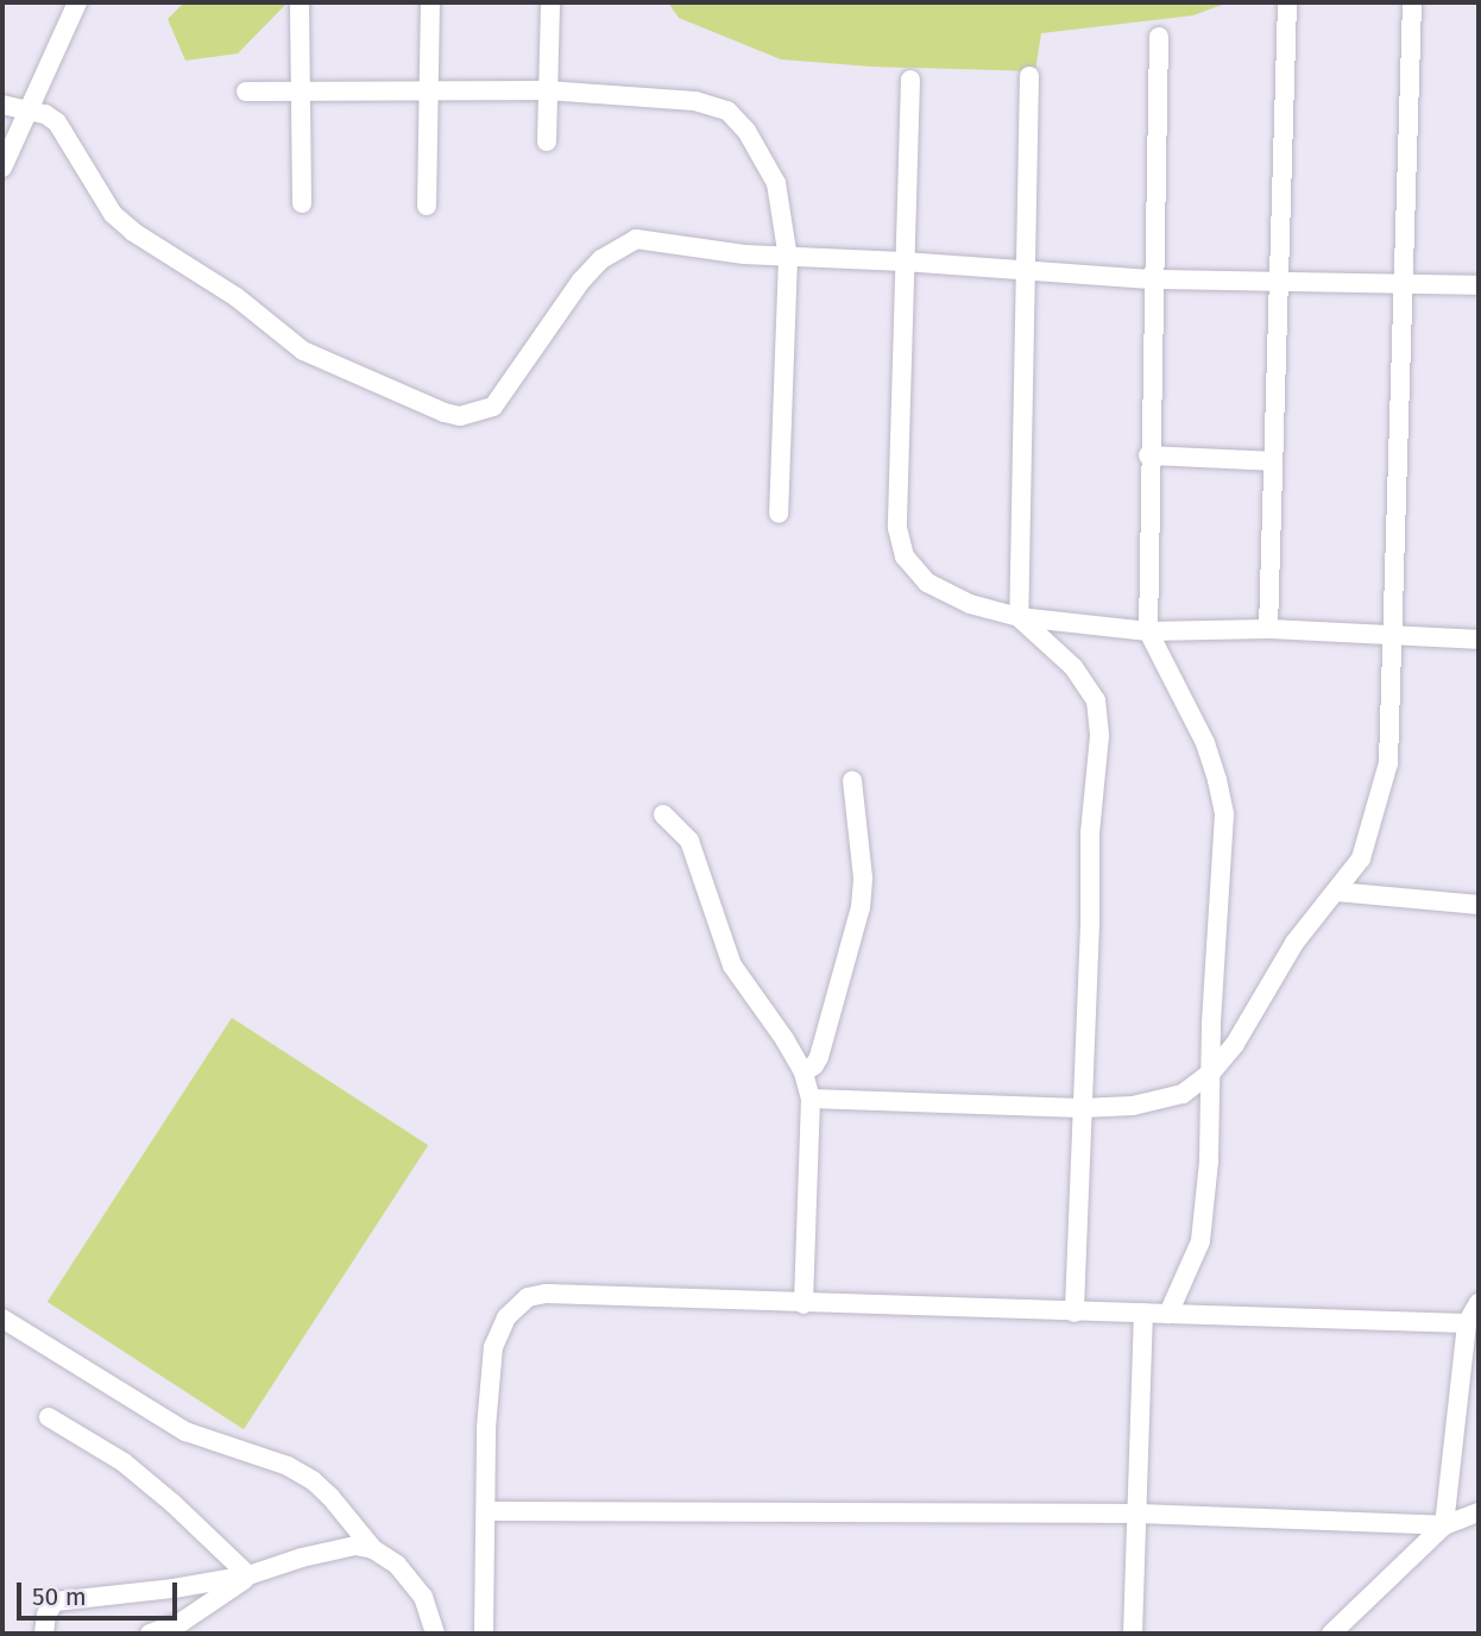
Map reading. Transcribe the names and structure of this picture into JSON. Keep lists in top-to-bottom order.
{
  "scale_bar": "50 m"
}
